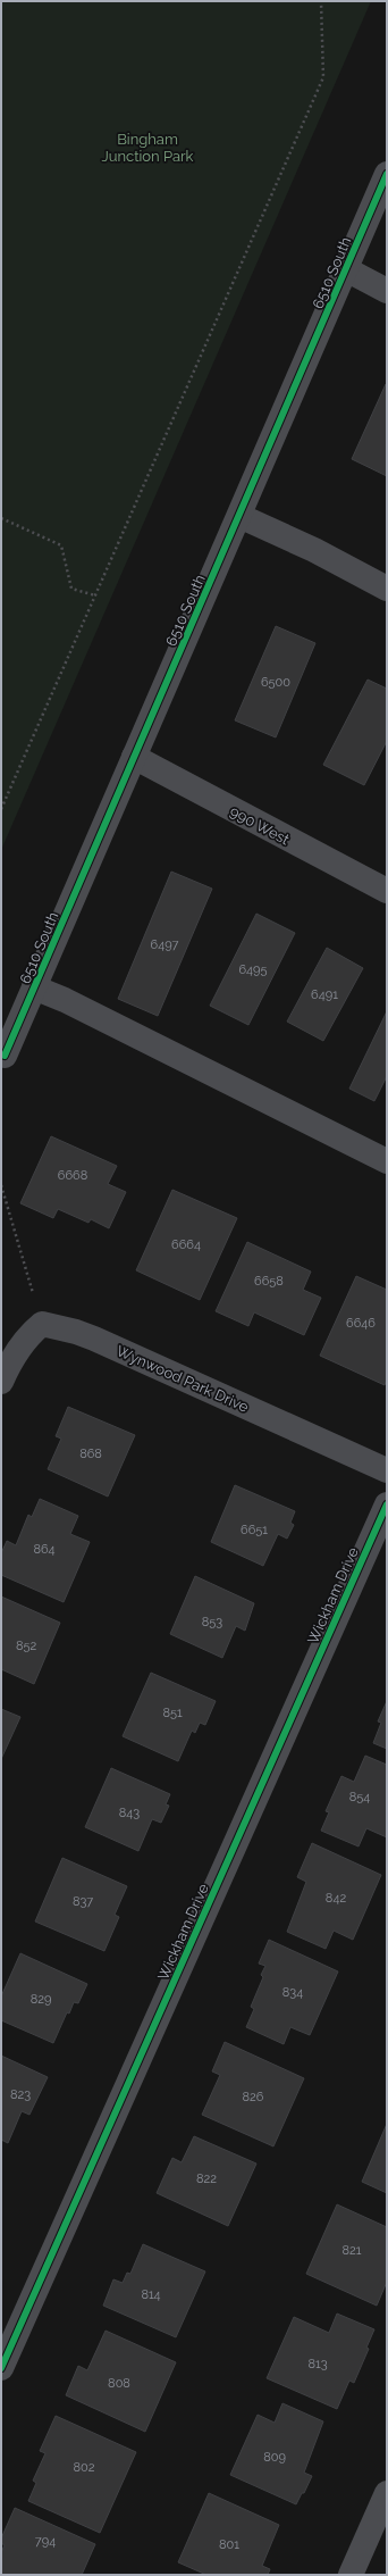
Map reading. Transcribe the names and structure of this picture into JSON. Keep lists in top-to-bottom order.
{
  "streets": {
    "street": [
      "6510 South",
      "990 West",
      "Wynwood Park Drive",
      "Wickham Drive"
    ]
  },
  "crossings": [
    ["6510 South", "990 West"]
  ],
  "parks": ["Bingham Junction Park"],
  "house_numbers": [
    "6500",
    "6497",
    "6495",
    "6491",
    "6668",
    "6664",
    "6658",
    "6646",
    "868",
    "6651",
    "864",
    "853",
    "852",
    "851",
    "854",
    "843",
    "842",
    "837",
    "834",
    "829",
    "823",
    "826",
    "822",
    "821",
    "814",
    "813",
    "808",
    "809",
    "802",
    "794",
    "801"
  ]
}
